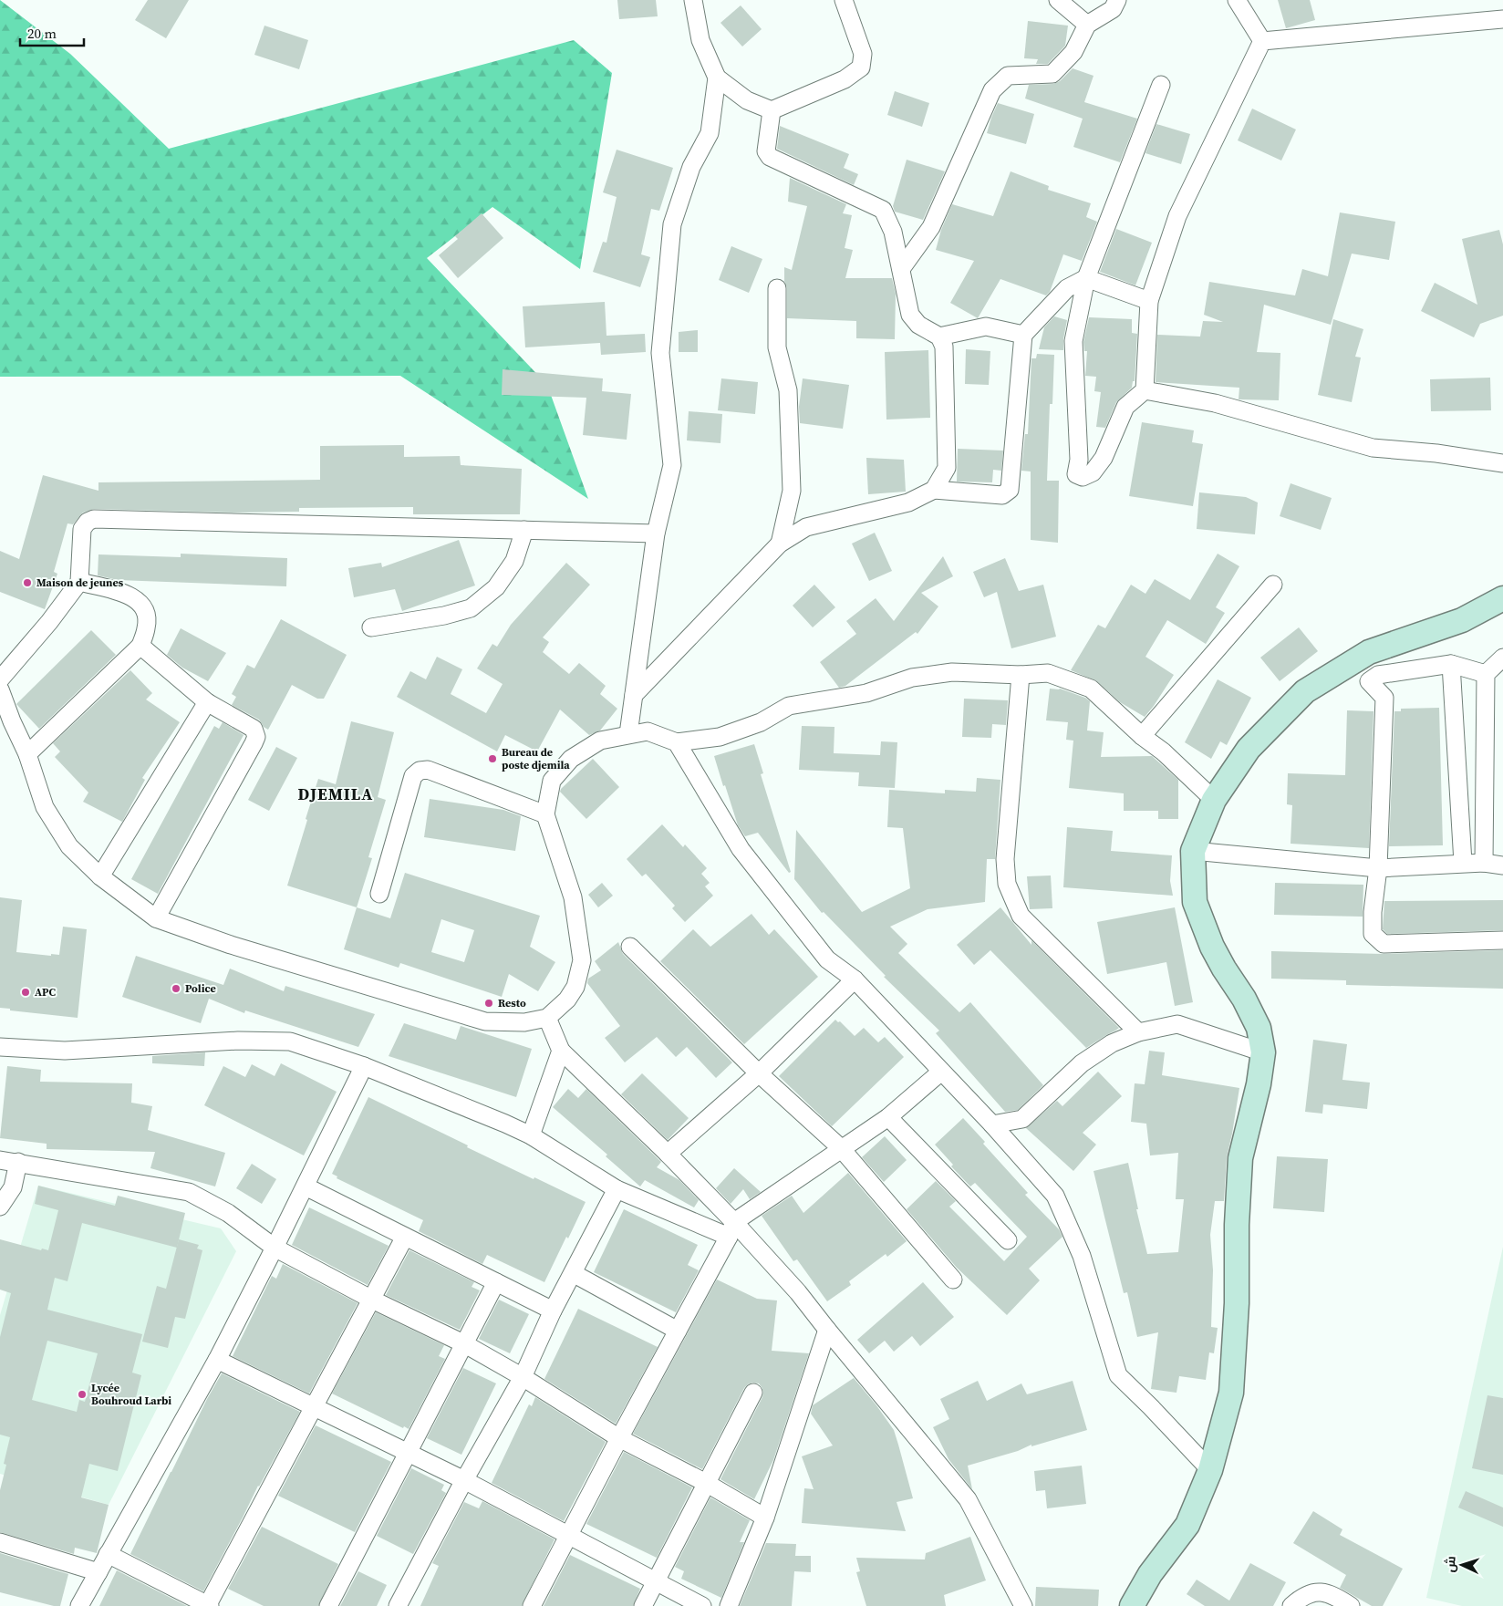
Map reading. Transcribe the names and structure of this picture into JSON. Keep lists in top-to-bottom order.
{
  "districts": ["DJEMILA"],
  "places": [
    "Maison de jeunes",
    "Bureau de poste djemila",
    "Police",
    "APC",
    "Resto",
    "Lycée Bouhroud Larbi"
  ],
  "scale_bar": "20 m",
  "north": "left"
}
